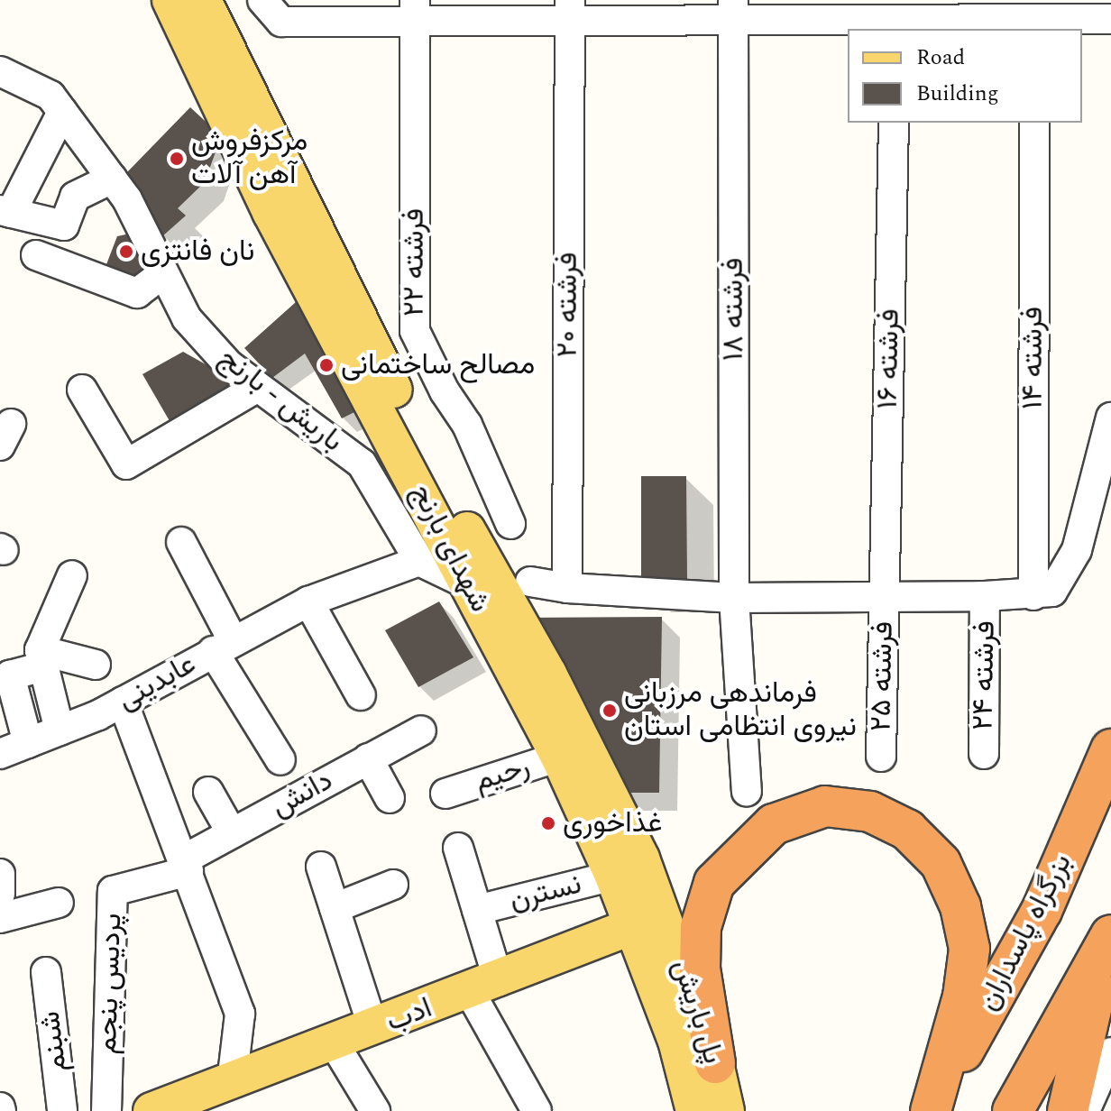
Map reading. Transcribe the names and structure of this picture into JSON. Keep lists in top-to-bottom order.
{
  "streets": {
    "highway": ["بزرگراه پاسداران"],
    "main road": ["شهدای بارنج", "پل باریش", "ادب"],
    "street": [
      "۲۲ فرشته",
      "۲۰ فرشته",
      "۱۸ فرشته",
      "۱۴ فرشته",
      "۱۶ فرشته",
      "باریش - بارنج",
      "فرشته ۲۴",
      "۲۵ فرشته",
      "عابدینی",
      "رحیم",
      "دانش",
      "نسترن",
      "پردیس پنجم",
      "شبنم"
    ]
  },
  "crossings": [
    ["۱۶ فرشته", "۲۵ فرشته"],
    ["باریش - بارنج", "عابدینی"],
    ["شهدای بارنج", "رحیم"],
    ["شهدای بارنج", "نسترن"],
    ["شهدای بارنج", "پل باریش"],
    ["شهدای بارنج", "ادب"],
    ["دانش", "پردیس پنجم"],
    ["پل باریش", "ادب"]
  ],
  "places": [
    "مرکزفروش آهن آلات",
    "نان فانتزی",
    "مصالح ساختمانی",
    "فرماندهی مرزبانی نیروی انتظامی استان",
    "غذاخوری"
  ],
  "legend": ["Road", "Building"]
}
